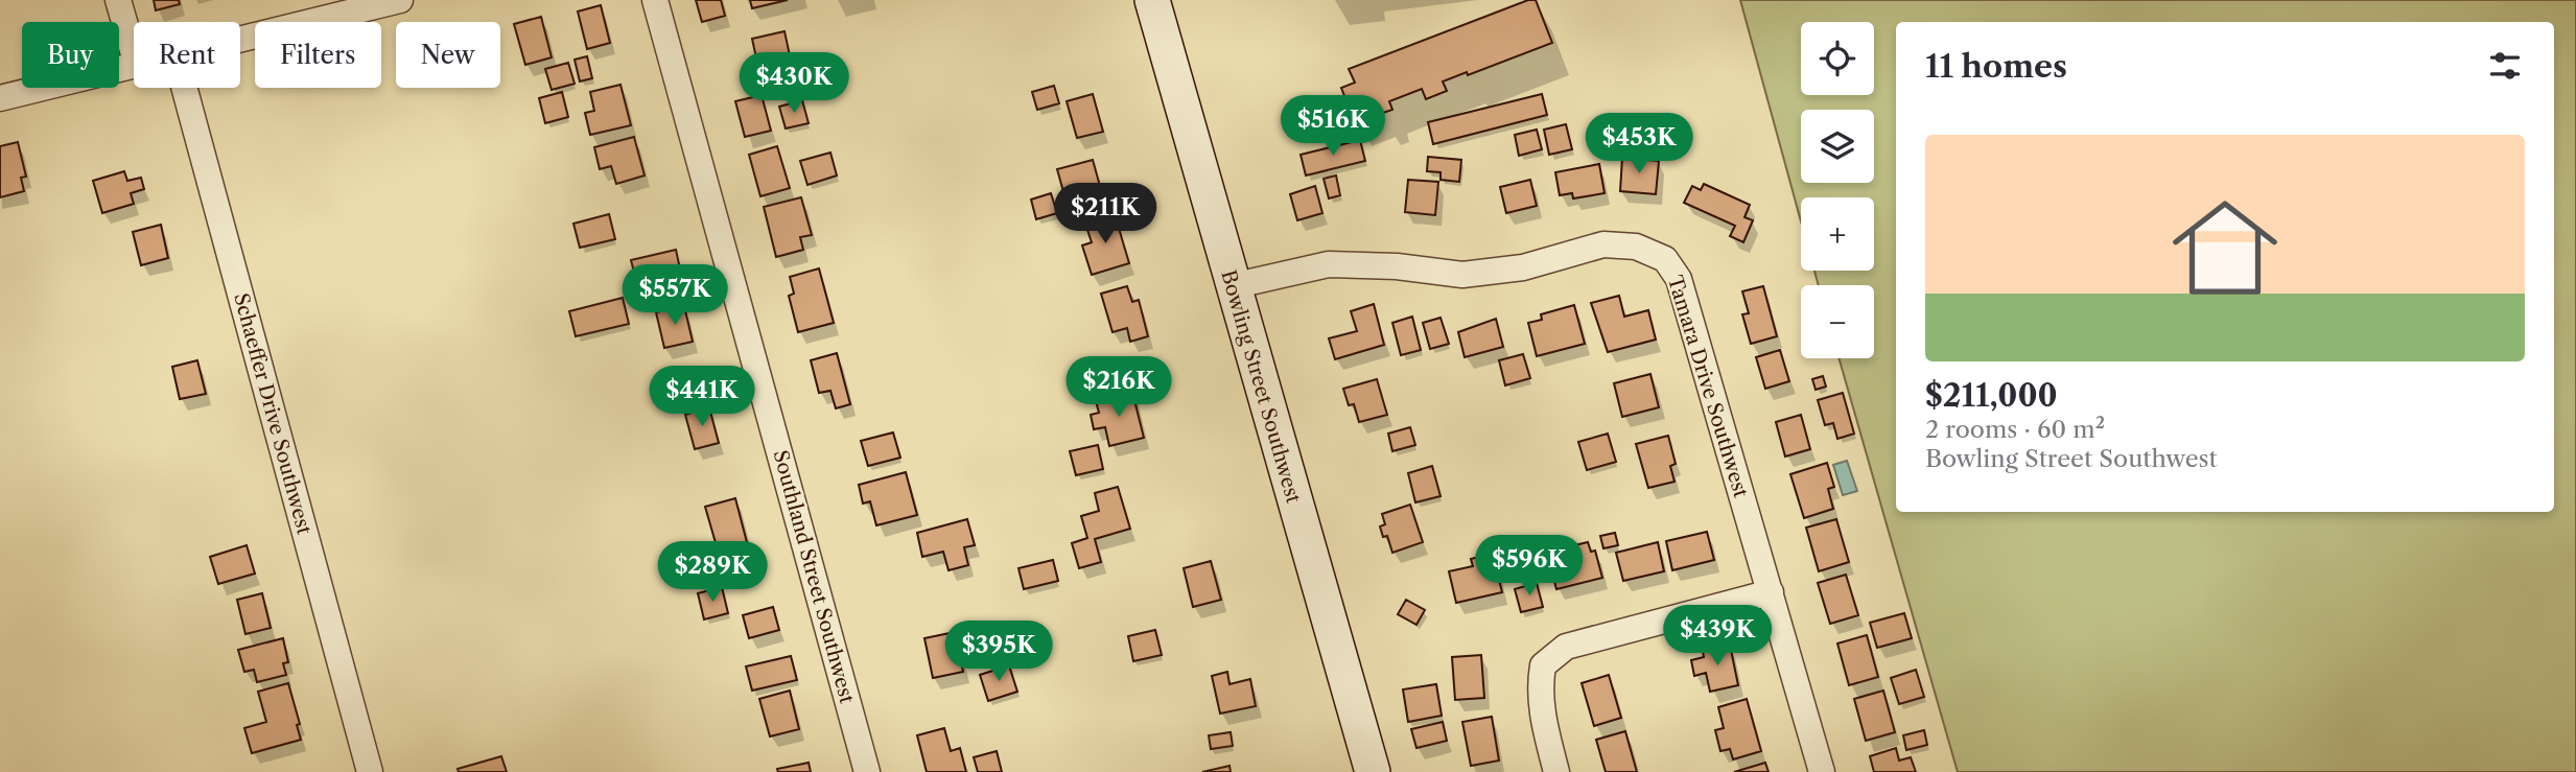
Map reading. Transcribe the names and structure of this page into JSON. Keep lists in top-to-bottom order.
{
  "streets": {
    "main road": ["Bowling Street Southwest"],
    "street": ["Tamara Drive Southwest", "Schaeffer Drive Southwest", "Southland Street Southwest"]
  },
  "crossings": [
    ["Bowling Street Southwest", "Tamara Drive Southwest"]
  ],
  "page": {
    "map_buttons": ["+", "−"],
    "chip": [
      "Buy",
      "Rent",
      "Filters",
      "New"
    ],
    "heading": "11 homes",
    "price": [
      "$430K",
      "$516K",
      "$453K",
      "$211K",
      "$557K",
      "$216K",
      "$441K",
      "$596K",
      "$289K",
      "$439K",
      "$395K"
    ],
    "list": [
      {
        "name": "$211,000",
        "note": "2 rooms · 60 m² · Bowling Street Southwest"
      }
    ]
  }
}
